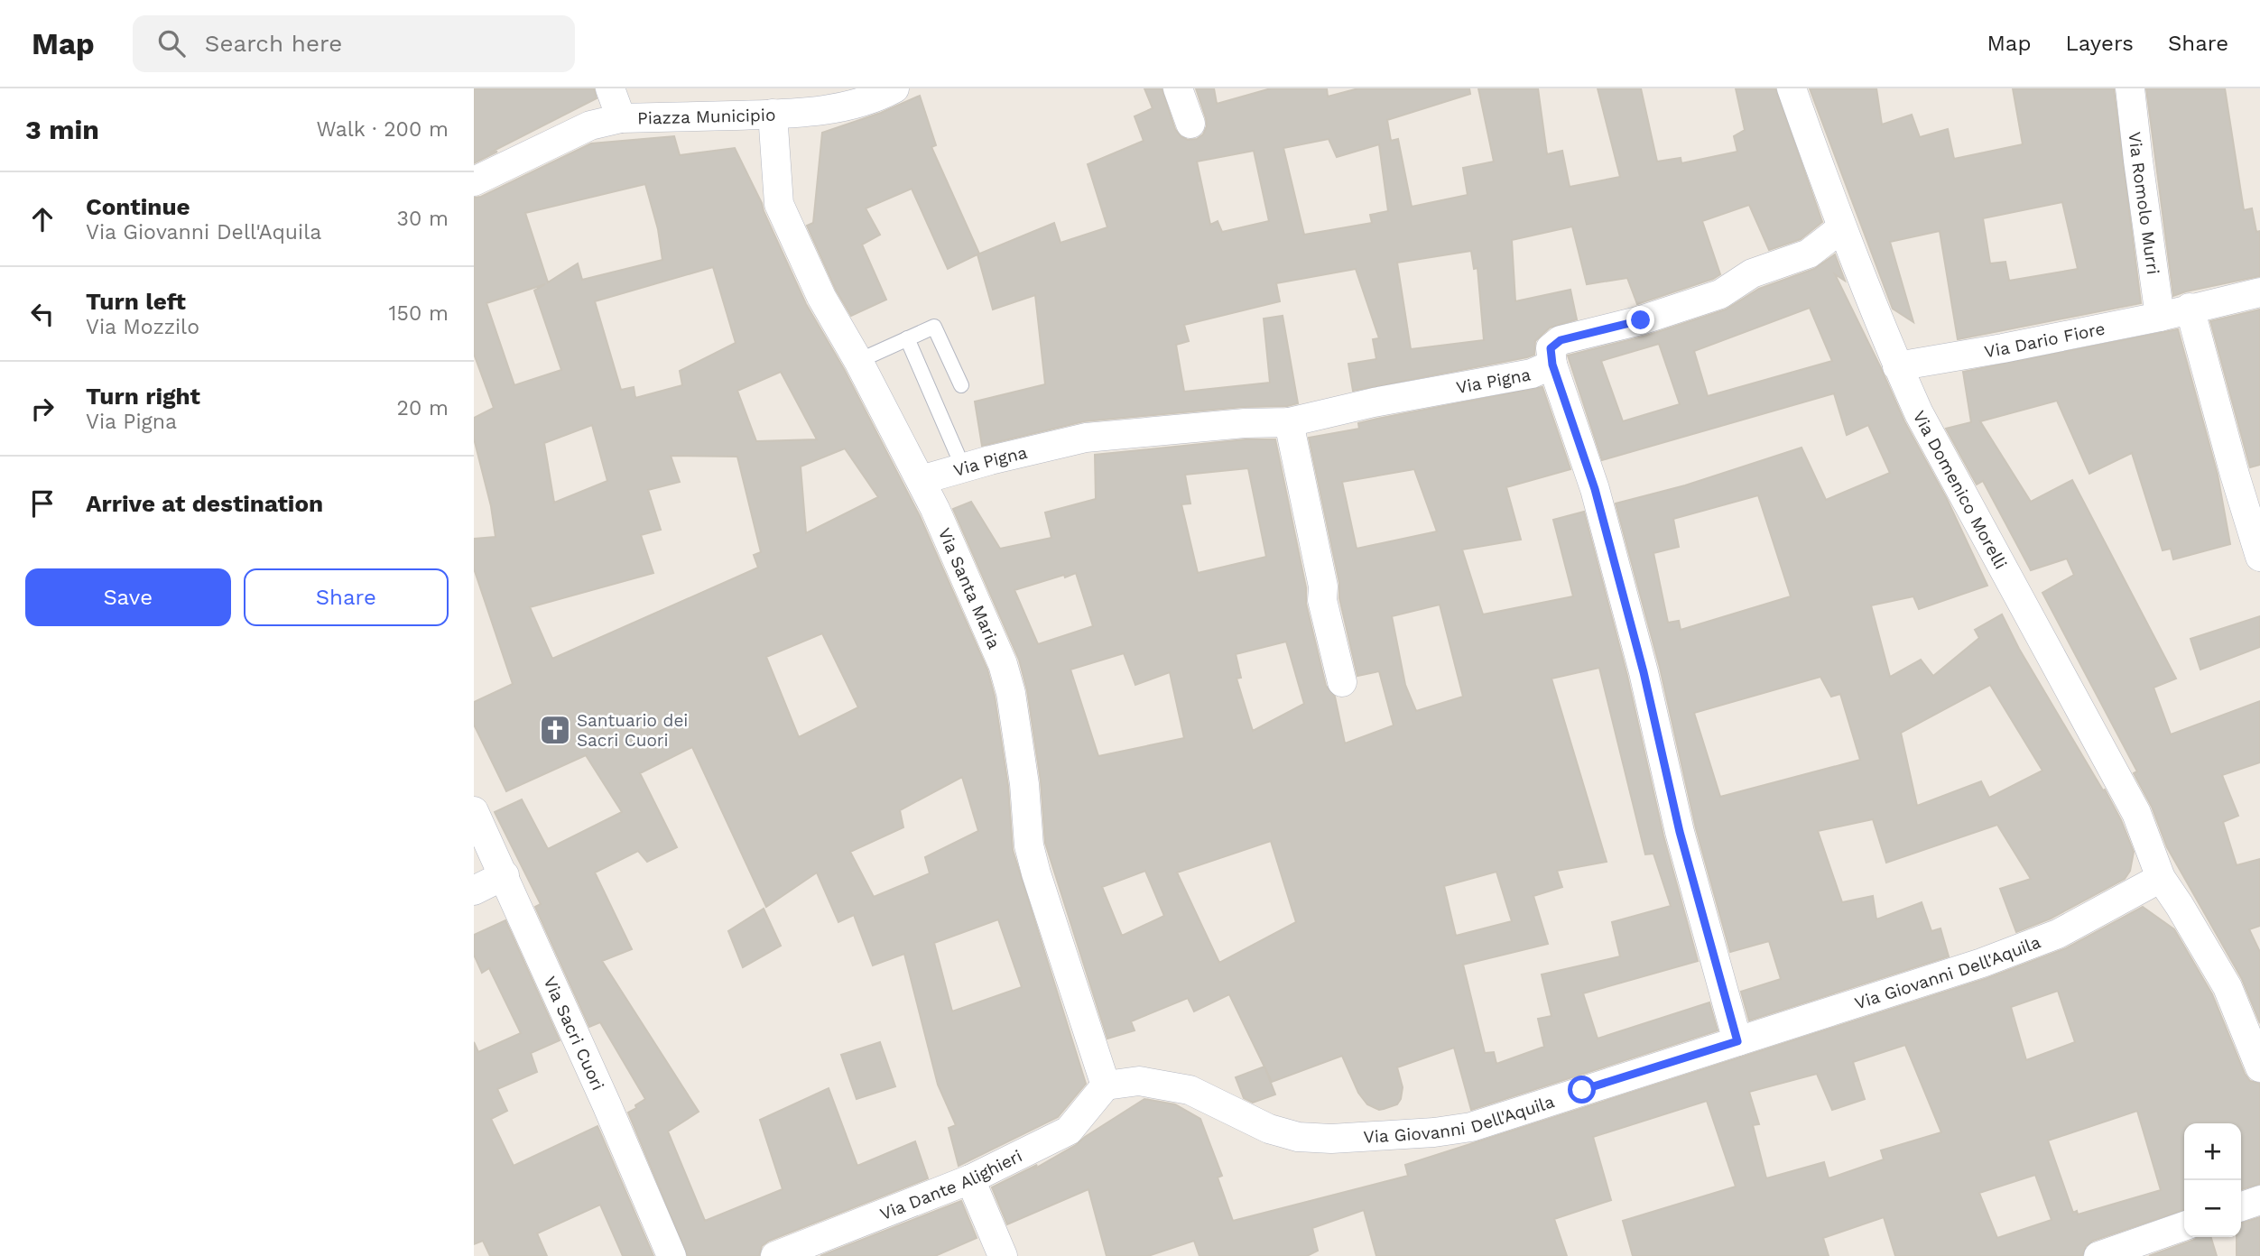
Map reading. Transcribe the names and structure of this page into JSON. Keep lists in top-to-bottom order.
{
  "streets": {
    "street": [
      "Piazza Municipio",
      "Via Romolo Murri",
      "Via Dario Fiore",
      "Via Pigna",
      "Via Domenico Morelli",
      "Via Santa Maria",
      "Via Giovanni Dell'Aquila",
      "Via Sacri Cuori",
      "Via Dante Alighieri"
    ]
  },
  "crossings": [
    ["Piazza Municipio", "Via Santa Maria"],
    ["Via Romolo Murri", "Via Dario Fiore"],
    ["Via Dario Fiore", "Via Domenico Morelli"],
    ["Via Pigna", "Via Domenico Morelli"],
    ["Via Pigna", "Via Santa Maria"],
    ["Via Domenico Morelli", "Via Giovanni Dell'Aquila"],
    ["Via Santa Maria", "Via Giovanni Dell'Aquila"],
    ["Via Santa Maria", "Via Dante Alighieri"],
    ["Via Giovanni Dell'Aquila", "Via Dante Alighieri"]
  ],
  "places": {
    "church": ["Santuario dei Sacri Cuori"]
  },
  "page": {
    "header": "Map",
    "search": "Search here",
    "nav": ["Map", "Layers", "Share"],
    "heading": ["3 min", "Walk · 200 m"],
    "list": [
      ["Continue", "Via Giovanni Dell'Aquila", "30 m"],
      ["Turn left", "Via Mozzilo", "150 m"],
      ["Turn right", "Via Pigna", "20 m"],
      "Arrive at destination"
    ],
    "buttons": ["Save", "Share"],
    "map_buttons": ["+", "−"]
  }
}
